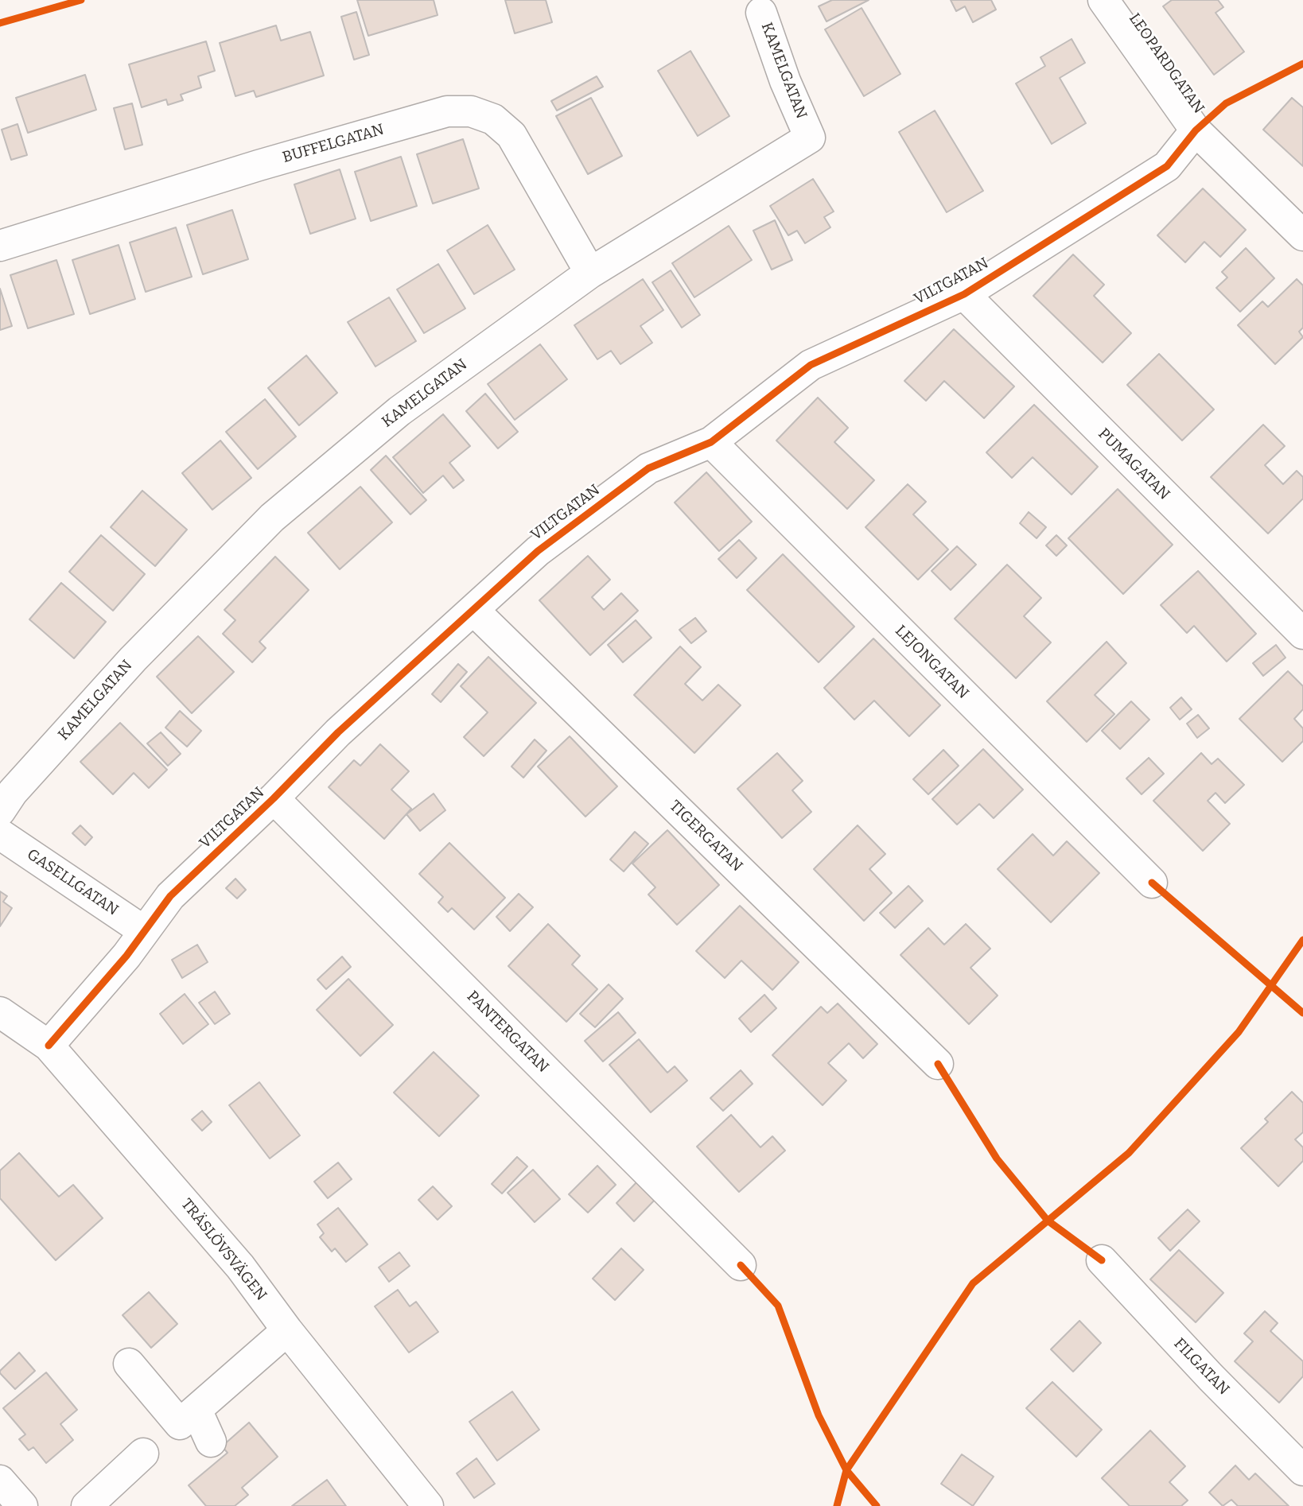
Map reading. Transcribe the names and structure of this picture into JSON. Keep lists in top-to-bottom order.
{
  "streets": {
    "street": [
      "LEOPARDGATAN",
      "KAMELGATAN",
      "BUFFELGATAN",
      "VILTGATAN",
      "PUMAGATAN",
      "LEJONGATAN",
      "TIGERGATAN",
      "GASELLGATAN",
      "PANTERGATAN",
      "TRÄSLÖVSVÄGEN",
      "FILGATAN"
    ]
  },
  "crossings": [
    ["LEOPARDGATAN", "VILTGATAN"],
    ["KAMELGATAN", "BUFFELGATAN"],
    ["VILTGATAN", "PUMAGATAN"],
    ["VILTGATAN", "LEJONGATAN"],
    ["VILTGATAN", "TIGERGATAN"],
    ["VILTGATAN", "GASELLGATAN"],
    ["VILTGATAN", "PANTERGATAN"],
    ["VILTGATAN", "TRÄSLÖVSVÄGEN"]
  ]
}
